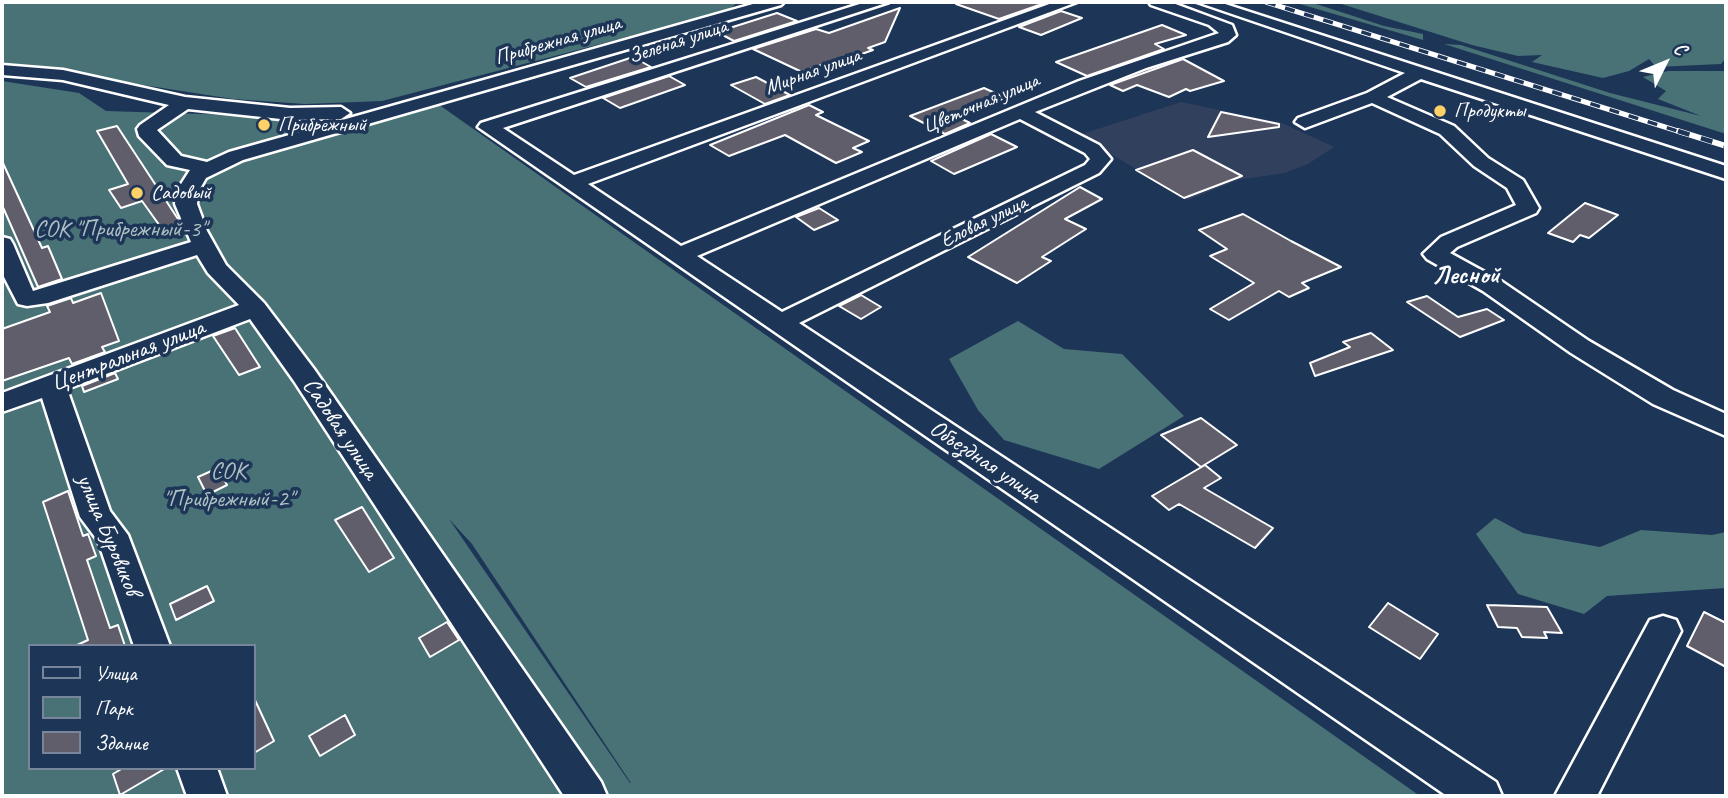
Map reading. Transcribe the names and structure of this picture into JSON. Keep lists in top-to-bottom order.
{
  "streets": {
    "street": [
      "Прибрежная улица",
      "Зеленая улица",
      "Мирная улица",
      "Цветочная улица",
      "Еловая улица",
      "Центральная улица",
      "Садовая улица",
      "Объездная улица",
      "улица Буровиков"
    ]
  },
  "crossings": [
    ["Зеленая улица", "Объездная улица"],
    ["Мирная улица", "Объездная улица"],
    ["Цветочная улица", "Еловая улица"],
    ["Цветочная улица", "Объездная улица"],
    ["Еловая улица", "Объездная улица"],
    ["Центральная улица", "Садовая улица"],
    ["Центральная улица", "улица Буровиков"]
  ],
  "districts": ["Лесной"],
  "parks": ["СОК \"Прибрежный-3\"", "СОК \"Прибрежный-2\""],
  "places": ["Продукты", "Прибрежный", "Садовый"],
  "legend": ["Улица", "Парк", "Здание"],
  "north": "top right"
}
